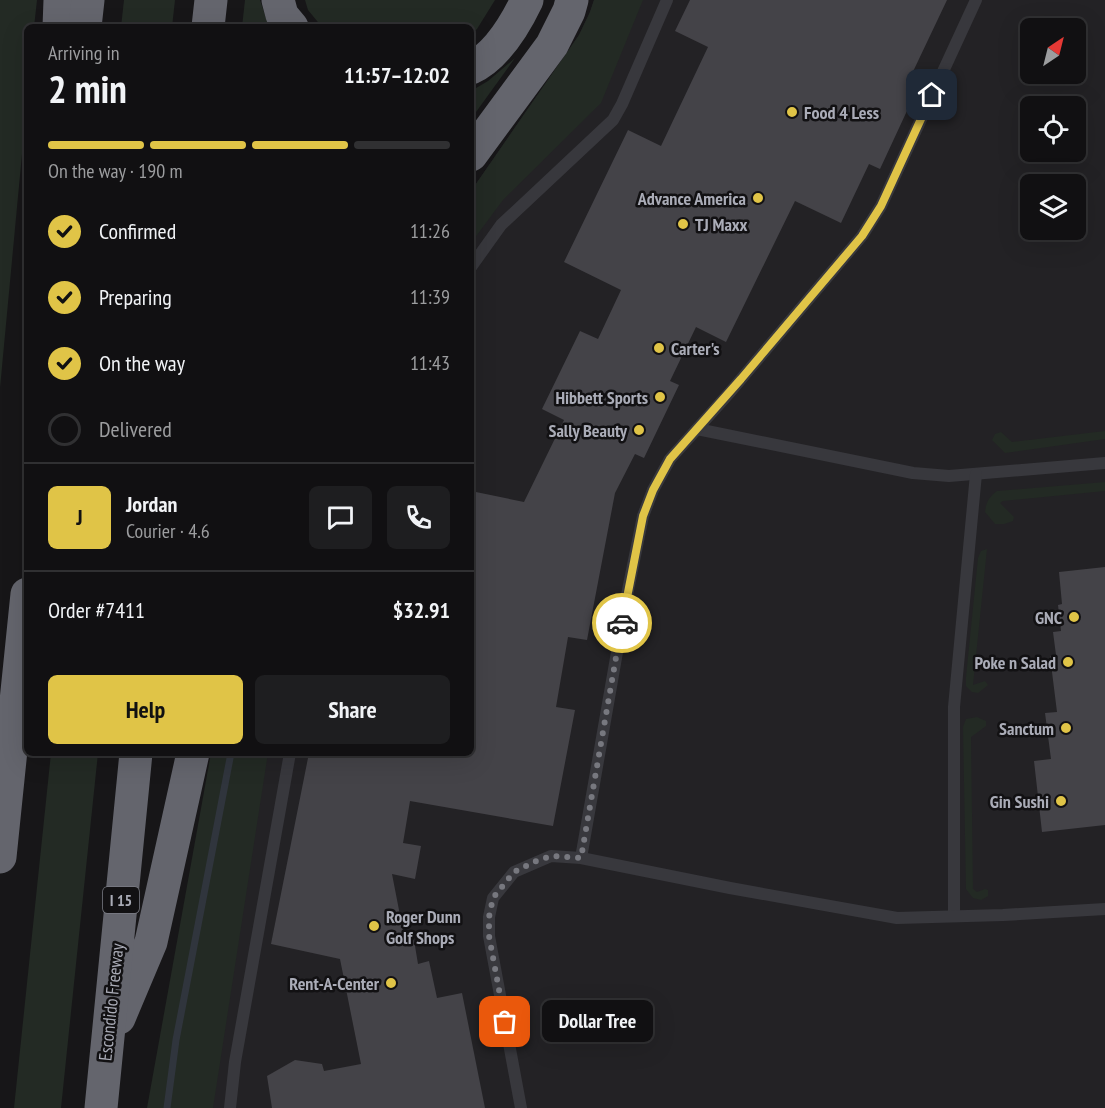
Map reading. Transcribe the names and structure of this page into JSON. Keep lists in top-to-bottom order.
{
  "streets": {
    "highway": ["I 15", "Escondido Freeway"]
  },
  "places": [
    "Food 4 Less",
    "Advance America",
    "TJ Maxx",
    "Carter's",
    "Hibbett Sports",
    "Sally Beauty",
    "GNC",
    "Poke n Salad",
    "Sanctum",
    "Gin Sushi",
    "Roger Dunn Golf Shops",
    "Rent-A-Center",
    "Dollar Tree"
  ],
  "north": "top right",
  "page": {
    "heading": ["2 min", "Arriving in", "11:57–12:02"],
    "panel": [
      "Jordan",
      "Courier · 4.6",
      "Order #7411",
      "$32.91"
    ],
    "bar": "On the way · 190 m",
    "list": [
      ["Confirmed", "11:26"],
      ["Preparing", "11:39"],
      ["On the way", "11:43"],
      "Delivered"
    ],
    "round": "J",
    "buttons": ["Help", "Share"],
    "bubble": "Dollar Tree"
  }
}
